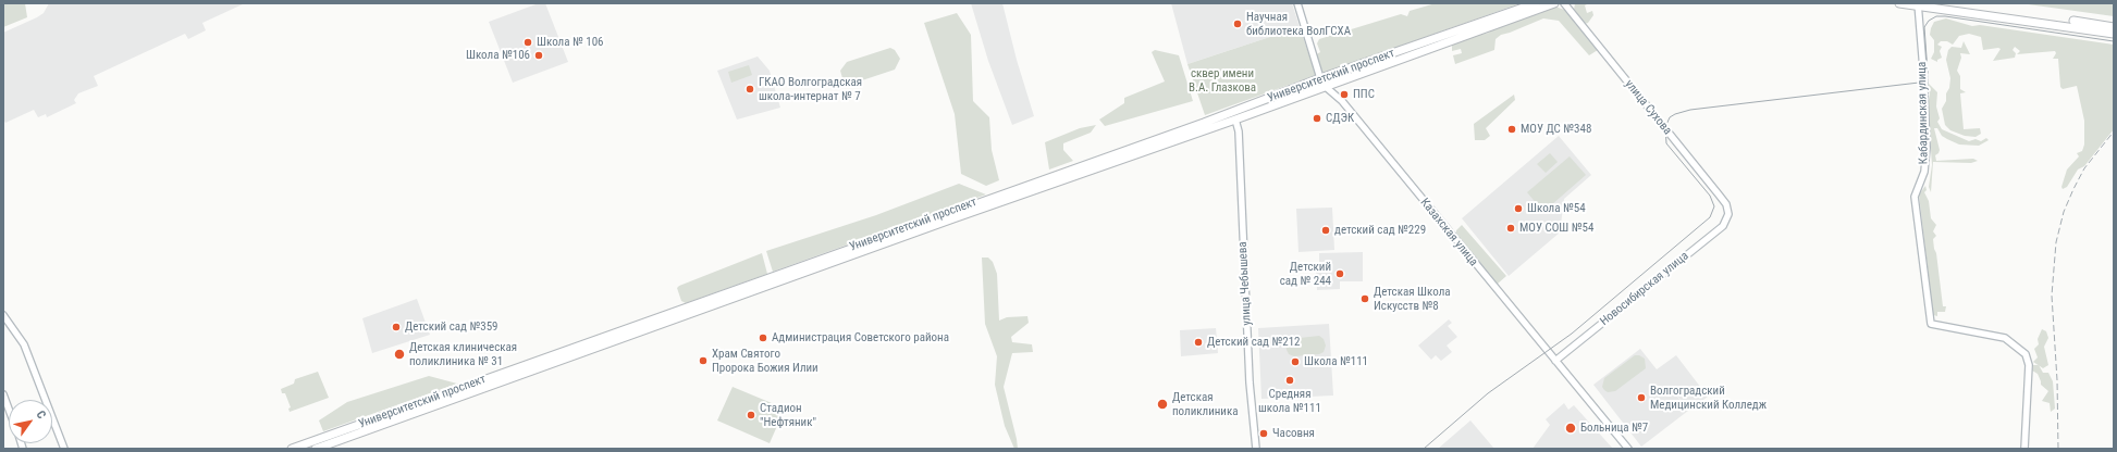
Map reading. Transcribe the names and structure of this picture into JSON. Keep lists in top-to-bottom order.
{
  "streets": {
    "highway": ["Университетский проспект"],
    "street": [
      "улица Сухова",
      "Кабардинская улица",
      "Казахская улица",
      "улица Чебышева",
      "Новосибирская улица"
    ]
  },
  "crossings": [
    ["Университетский проспект", "Казахская улица"],
    ["Университетский проспект", "улица Чебышева"],
    ["улица Сухова", "Новосибирская улица"],
    ["Казахская улица", "Новосибирская улица"]
  ],
  "parks": ["сквер имени В.А. Глазкова"],
  "places": [
    "Научная библиотека ВолГСХА",
    "Школа № 106",
    "Школа №106",
    "ГКАО Волгоградская школа-интернат № 7",
    "ППС",
    "СДЭК",
    "МОУ ДС №348",
    "Школа №54",
    "МОУ СОШ №54",
    "детский сад №229",
    "Детский сад № 244",
    "Детская Школа Искусств №8",
    "Детский сад №359",
    "Администрация Советского района",
    "Детский сад №212",
    "Детская клиническая поликлиника № 31",
    "Храм Святого Пророка Божия Илии",
    "Школа №111",
    "Средняя школа №111",
    "Волгоградский Медицинский Колледж",
    "Детская поликлиника",
    "Стадион \"Нефтяник\"",
    "Больница №7",
    "Часовня"
  ],
  "north": "top right"
}
